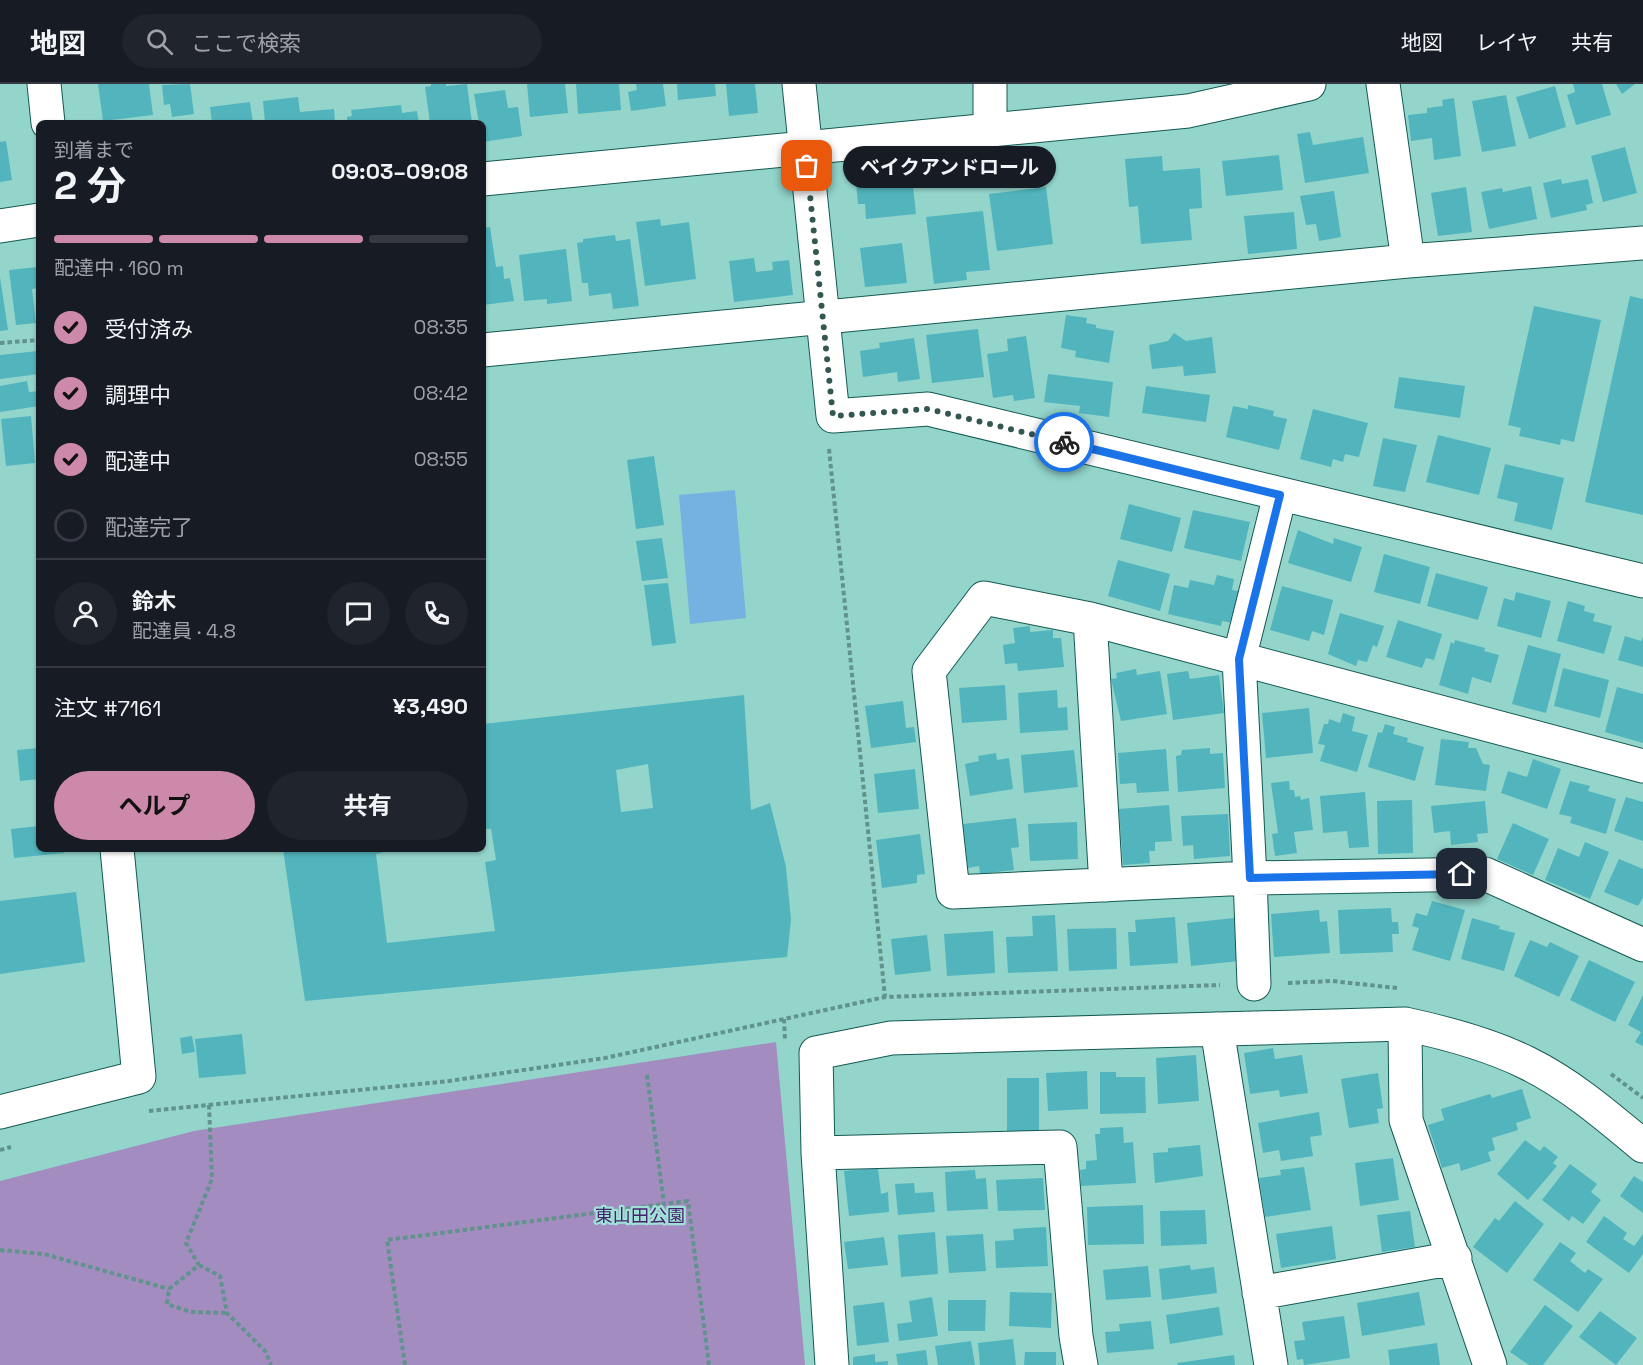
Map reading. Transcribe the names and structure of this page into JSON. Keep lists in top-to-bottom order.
{
  "parks": ["東山田公園"],
  "places": ["ベイクアンドロール"],
  "page": {
    "header": "地図",
    "search": "ここで検索",
    "nav": ["地図", "レイヤ", "共有"],
    "heading": ["2 分", "到着まで", "09:03–09:08"],
    "panel": [
      "鈴木",
      "配達員 · 4.8",
      "注文 #7161",
      "¥3,490"
    ],
    "bubble": "ベイクアンドロール",
    "bar": "配達中 · 160 m",
    "list": [
      ["受付済み", "08:35"],
      ["調理中", "08:42"],
      ["配達中", "08:55"],
      "配達完了"
    ],
    "buttons": ["ヘルプ", "共有"]
  }
}
